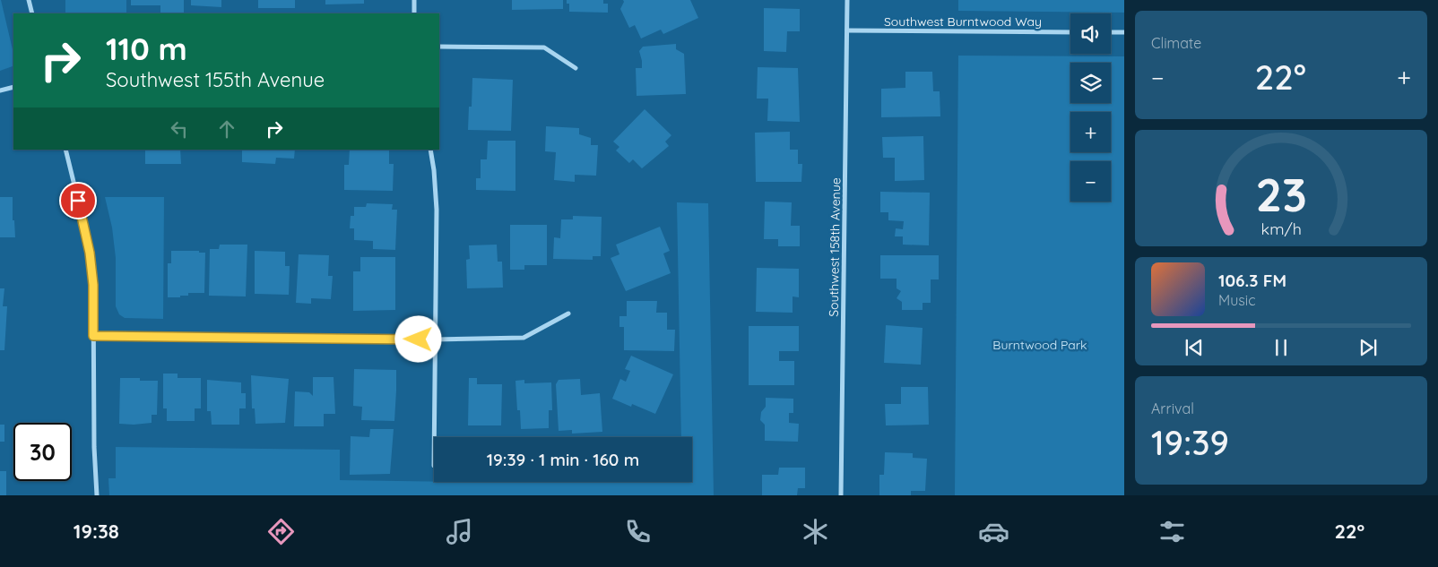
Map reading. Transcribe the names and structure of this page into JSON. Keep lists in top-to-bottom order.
{
  "streets": {
    "street": ["Southwest Burntwood Way", "Southwest 158th Avenue"]
  },
  "crossings": [
    ["Southwest Burntwood Way", "Southwest 158th Avenue"]
  ],
  "parks": ["Burntwood Park"],
  "page": {
    "tile": [
      "Climate",
      ["Arrival", "19:39"]
    ],
    "map_buttons": ["+", "−"],
    "turn": ["110 m", "Southwest 155th Avenue"],
    "heat": ["−", "22°", "+"],
    "song": ["106.3 FM", "Music"],
    "limit": "30",
    "trip": "19:39 · 1 min · 160 m",
    "tabs": ["19:38", "22°"],
    "gauge": ["23", "km/h"]
  }
}
